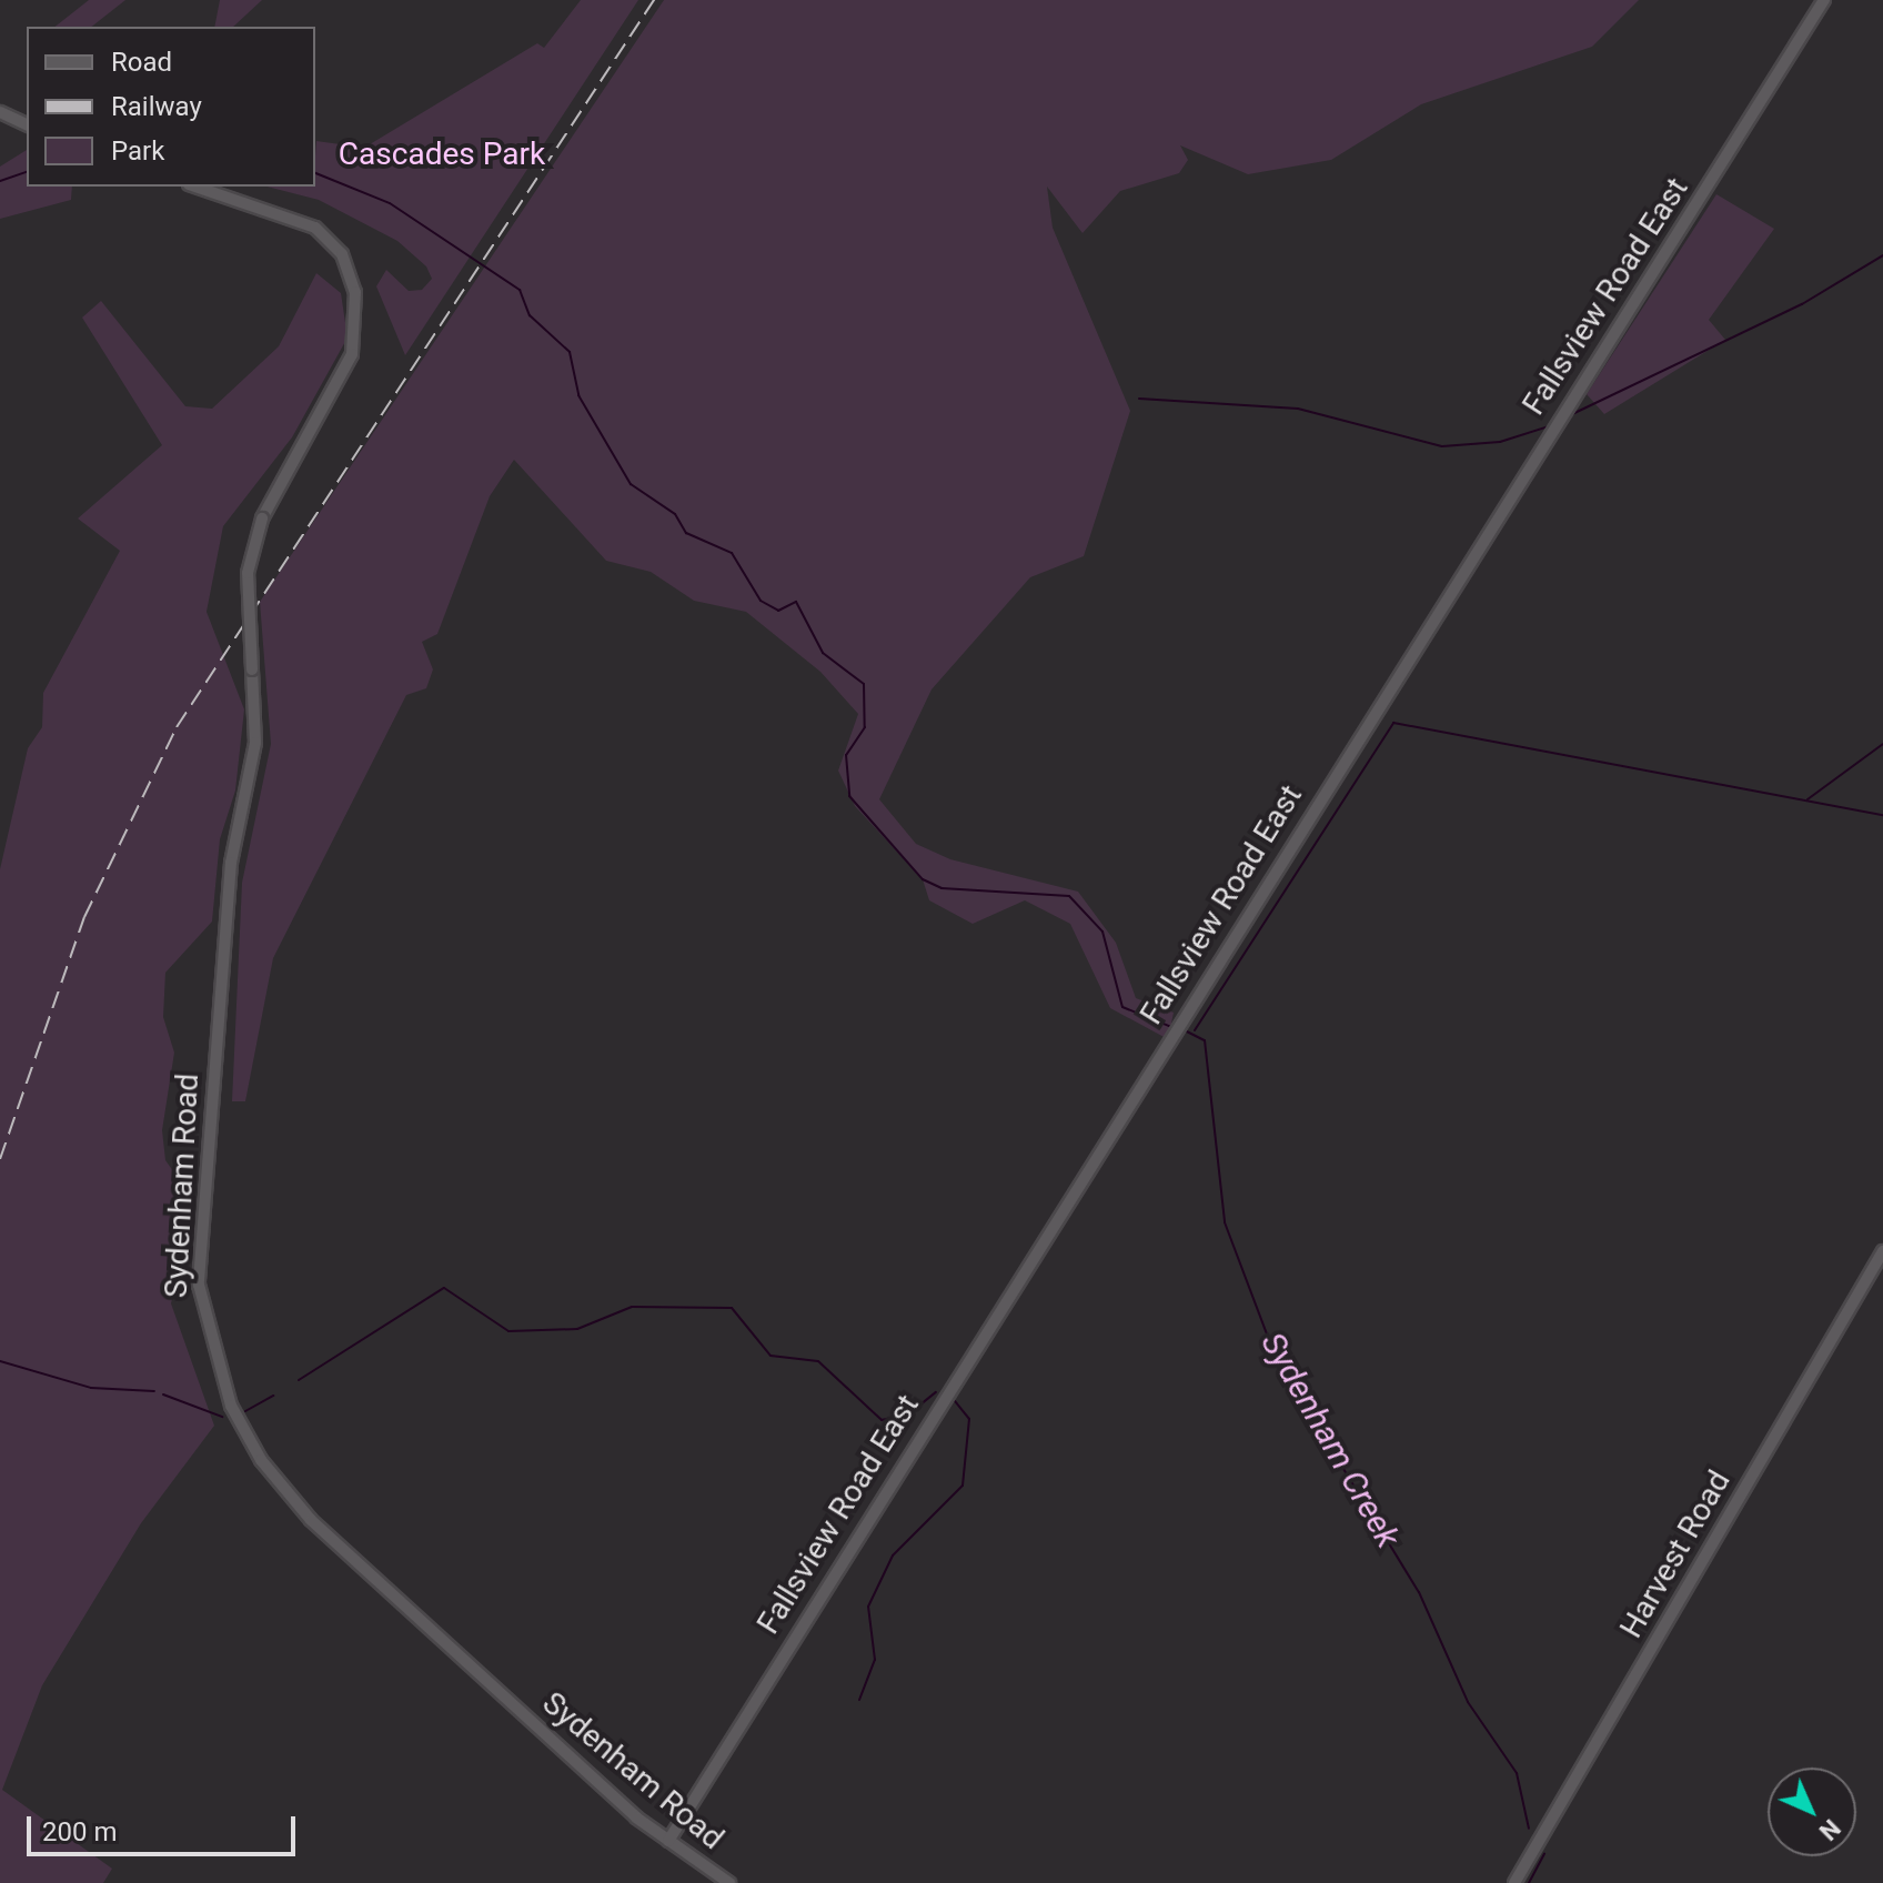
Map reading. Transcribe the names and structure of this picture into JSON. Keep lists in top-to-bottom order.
{
  "streets": {
    "street": ["Fallsview Road East", "Sydenham Road", "Harvest Road"]
  },
  "crossings": [
    ["Fallsview Road East", "Sydenham Road"]
  ],
  "water": ["Sydenham Creek"],
  "parks": ["Cascades Park"],
  "legend": ["Road", "Railway", "Park"],
  "scale_bar": "200 m",
  "north": "bottom right"
}
